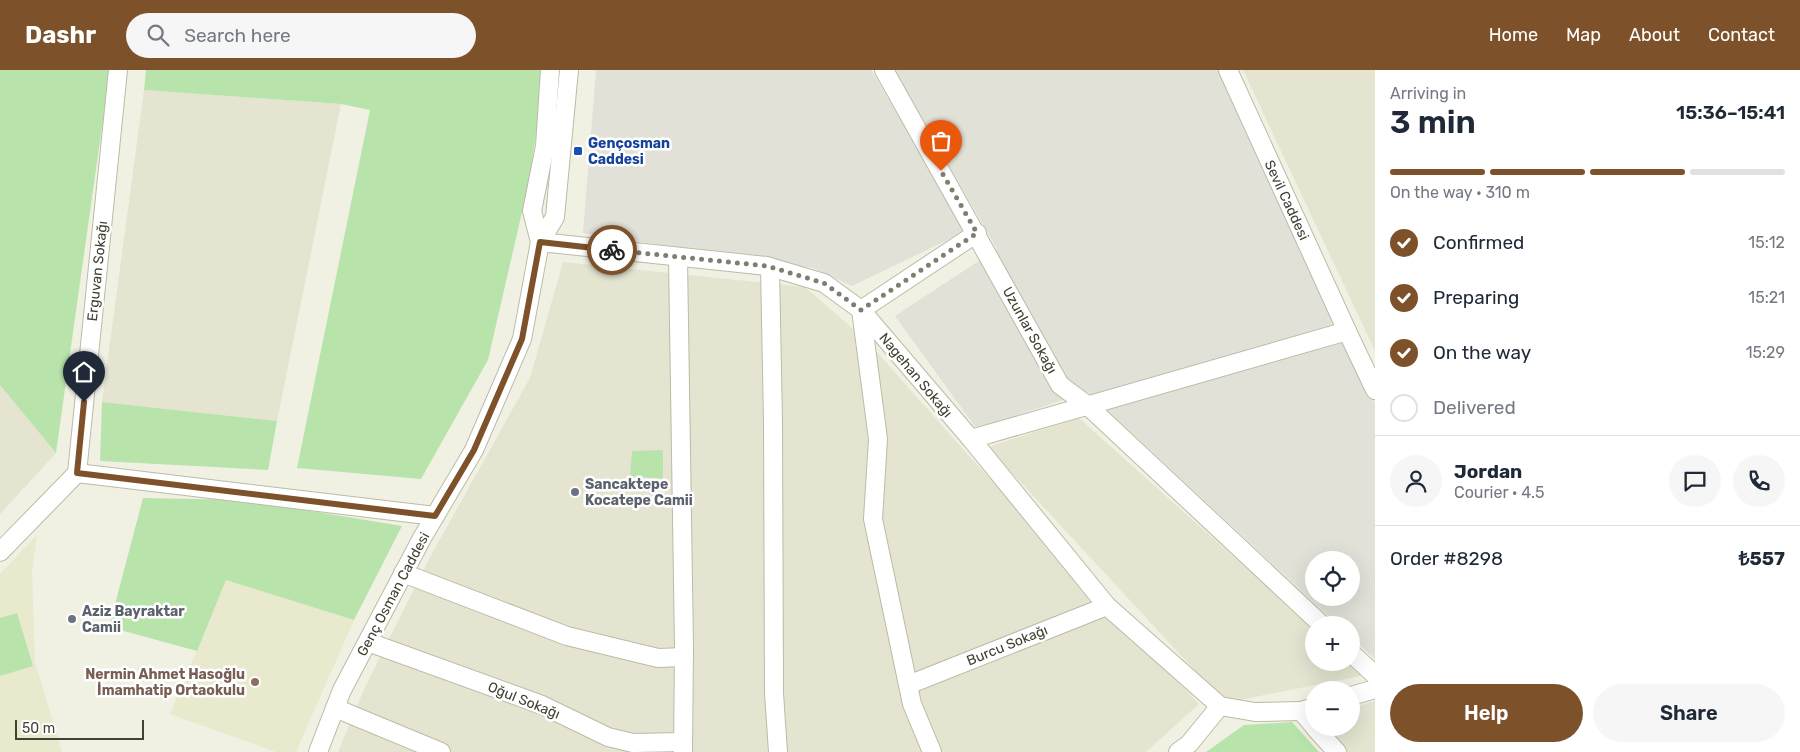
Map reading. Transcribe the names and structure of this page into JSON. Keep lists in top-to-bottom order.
{
  "streets": {
    "street": [
      "Sevil Caddesi",
      "Erguvan Sokağı",
      "Uzunlar Sokağı",
      "Nagehan Sokağı",
      "Genç Osman Caddesi",
      "Burcu Sokağı",
      "Oğul Sokağı"
    ]
  },
  "crossings": [
    ["Nagehan Sokağı", "Genç Osman Caddesi"],
    ["Nagehan Sokağı", "Burcu Sokağı"],
    ["Genç Osman Caddesi", "Oğul Sokağı"]
  ],
  "places": {
    "transit": ["Gençosman Caddesi"],
    "other": ["Sancaktepe Kocatepe Camii", "Aziz Bayraktar Camii", "Nermin Ahmet Hasoğlu İmamhatip Ortaokulu"]
  },
  "scale_bar": "50 m",
  "page": {
    "header": "Dashr",
    "search": "Search here",
    "nav": [
      "Home",
      "Map",
      "About",
      "Contact"
    ],
    "heading": ["3 min", "Arriving in", "15:36–15:41"],
    "panel": [
      "Jordan",
      "Courier · 4.5",
      "Order #8298",
      "₺557"
    ],
    "bar": "On the way · 310 m",
    "list": [
      ["Confirmed", "15:12"],
      ["Preparing", "15:21"],
      ["On the way", "15:29"],
      "Delivered"
    ],
    "map_buttons": ["+", "−"],
    "buttons": ["Help", "Share"],
    "scale": "50 m"
  }
}
